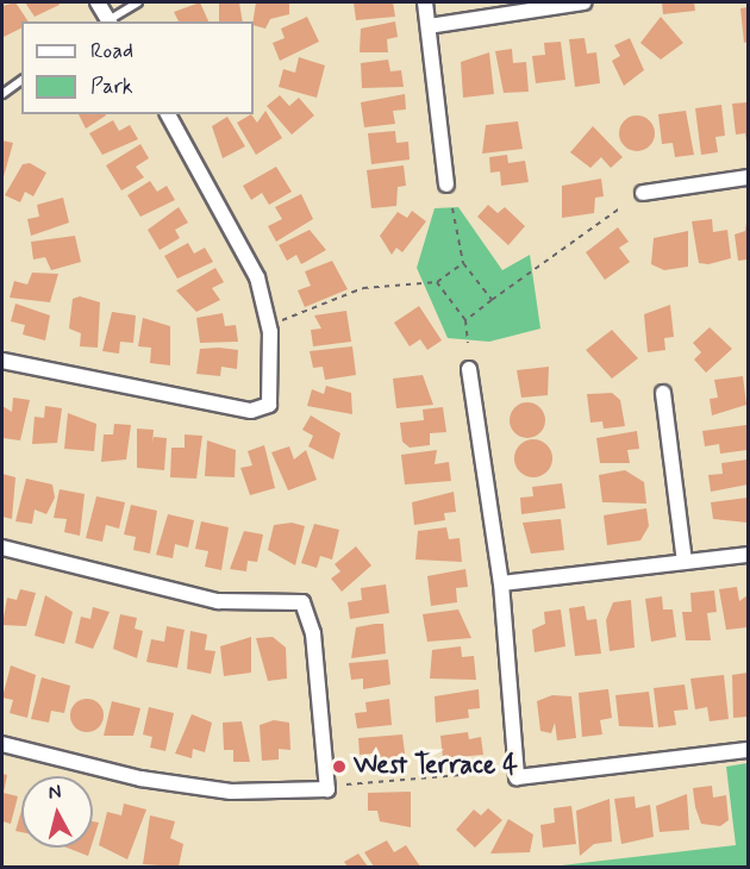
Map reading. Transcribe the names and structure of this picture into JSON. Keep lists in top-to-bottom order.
{
  "places": ["West Terrace 4"],
  "legend": ["Road", "Park"],
  "north": "top"
}
